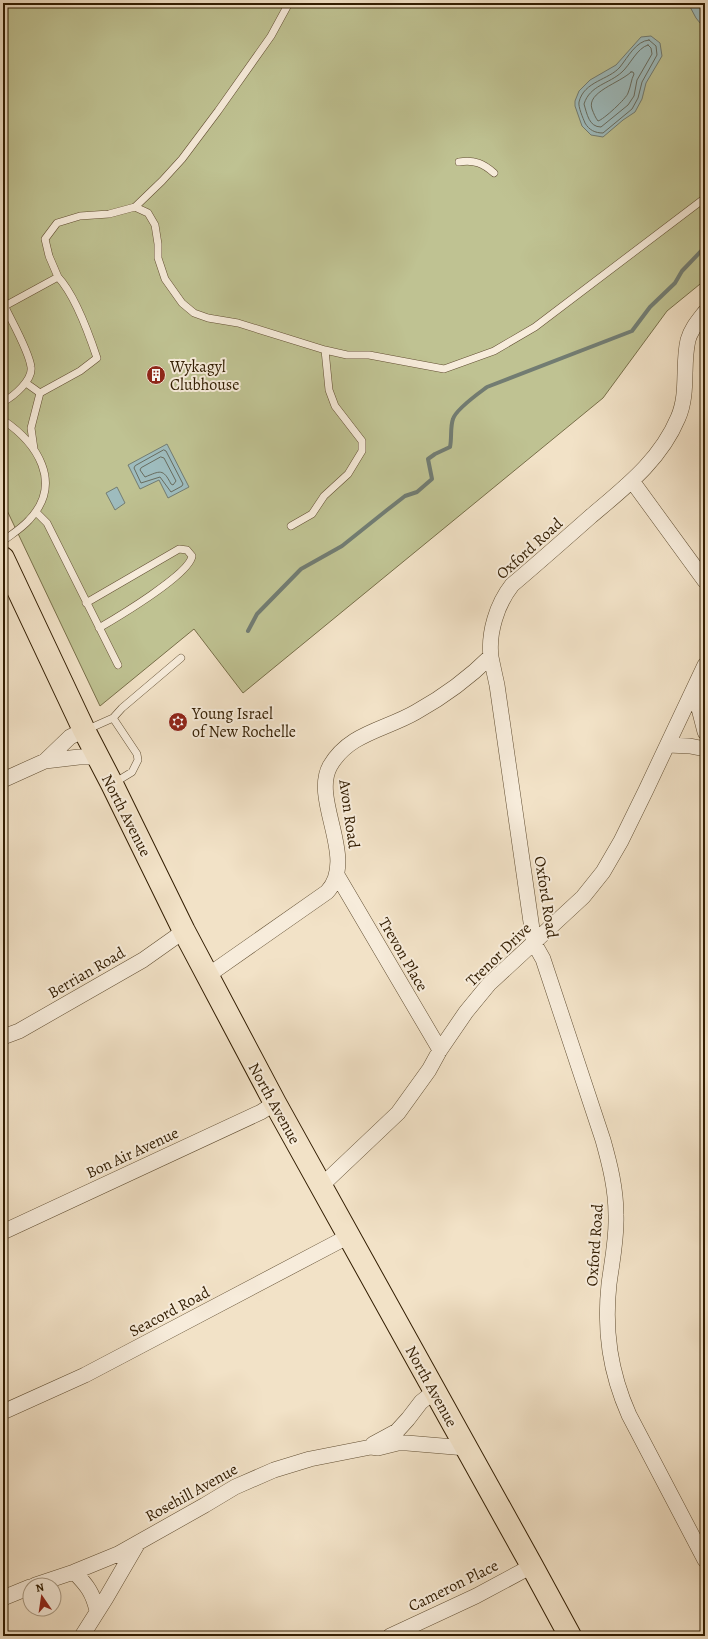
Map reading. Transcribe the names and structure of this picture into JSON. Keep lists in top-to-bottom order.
{
  "streets": {
    "main road": ["North Avenue"],
    "street": [
      "Oxford Road",
      "Avon Road",
      "Trevon Place",
      "Trenor Drive",
      "Berrian Road",
      "Bon Air Avenue",
      "Seacord Road",
      "Rosehill Avenue",
      "Cameron Place"
    ]
  },
  "crossings": [
    ["Oxford Road", "Avon Road"],
    ["Oxford Road", "Trenor Drive"],
    ["Avon Road", "Trevon Place"],
    ["North Avenue", "Trenor Drive"],
    ["North Avenue", "Berrian Road"],
    ["North Avenue", "Bon Air Avenue"],
    ["North Avenue", "Seacord Road"],
    ["North Avenue", "Rosehill Avenue"],
    ["North Avenue", "Cameron Place"],
    ["Trevon Place", "Trenor Drive"]
  ],
  "places": {
    "building": ["Wykagyl Clubhouse"],
    "synagogue": ["Young Israel of New Rochelle"]
  },
  "north": "top"
}
